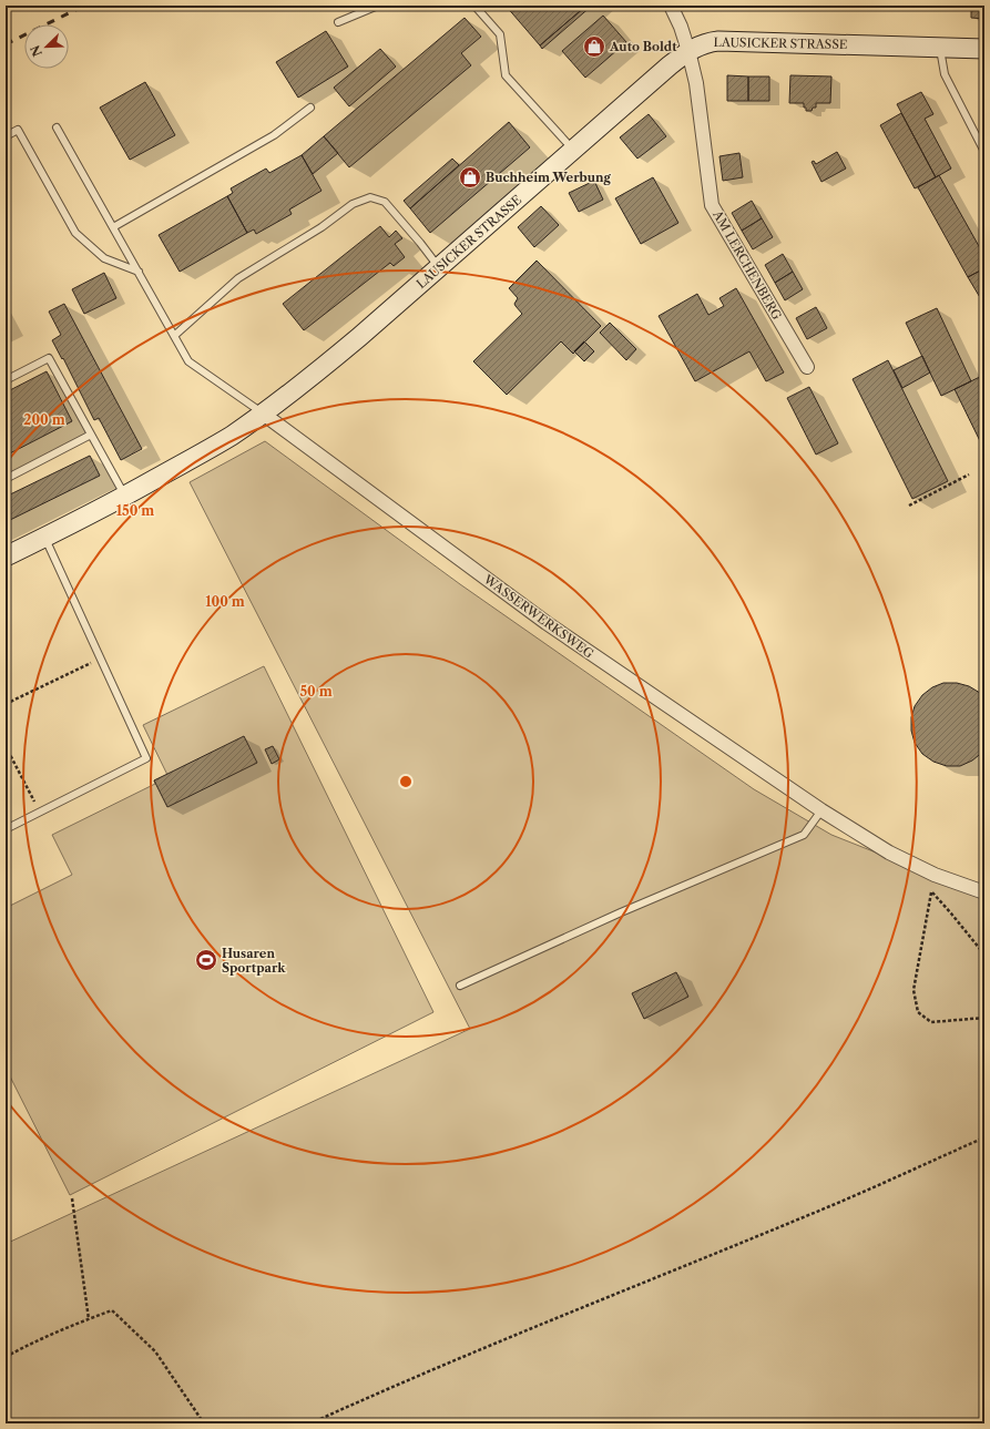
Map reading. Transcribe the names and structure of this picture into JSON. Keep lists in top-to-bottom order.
{
  "streets": {
    "main road": ["LAUSICKER STRASSE"],
    "street": ["AM LERCHENBERG", "WASSERWERKSWEG"]
  },
  "crossings": [
    ["LAUSICKER STRASSE", "AM LERCHENBERG"],
    ["LAUSICKER STRASSE", "WASSERWERKSWEG"]
  ],
  "places": {
    "shop": ["Auto Boldt", "Buchheim Werbung"],
    "sports": ["Husaren Sportpark"]
  },
  "north": "bottom left",
  "rings": [
    "200 m",
    "150 m",
    "100 m",
    "50 m"
  ]
}
